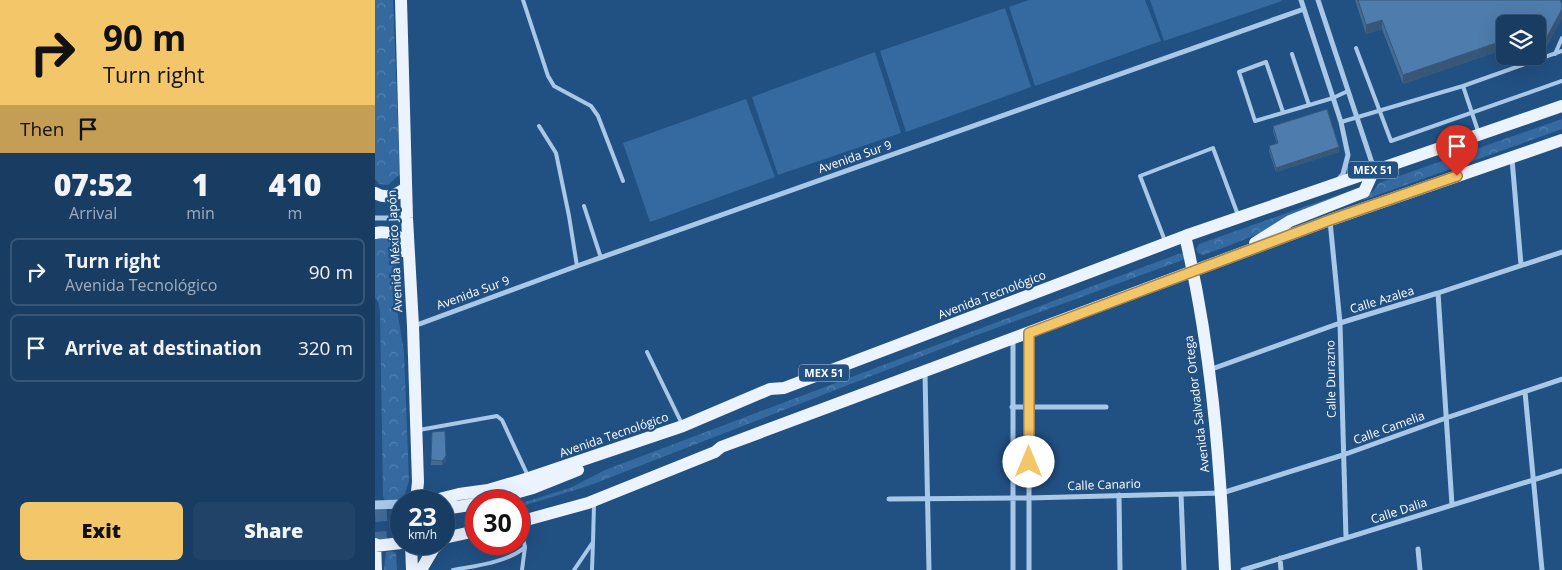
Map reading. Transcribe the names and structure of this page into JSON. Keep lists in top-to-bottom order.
{
  "streets": {
    "main road": [
      "MEX 51",
      "Avenida México Japón",
      "Avenida Tecnológico",
      "Avenida Salvador Ortega"
    ],
    "street": [
      "Avenida Sur 9",
      "Calle Azalea",
      "Calle Durazno",
      "Calle Camelia",
      "Calle Canario",
      "Calle Dalia"
    ]
  },
  "crossings": [
    ["Avenida Sur 9", "Avenida México Japón"],
    ["MEX 51", "Calle Durazno"],
    ["MEX 51", "Avenida Salvador Ortega"],
    ["Avenida Tecnológico", "Avenida Salvador Ortega"],
    ["Calle Azalea", "Calle Durazno"],
    ["Calle Azalea", "Avenida Salvador Ortega"],
    ["Calle Durazno", "Calle Camelia"],
    ["Calle Durazno", "Calle Dalia"],
    ["Avenida Salvador Ortega", "Calle Camelia"],
    ["Avenida Salvador Ortega", "Calle Canario"],
    ["Calle Camelia", "Calle Canario"]
  ],
  "page": {
    "turn": ["90 m", "Turn right"],
    "then": "Then",
    "eta": [
      "07:52",
      "Arrival",
      "1",
      "min",
      "410",
      "m"
    ],
    "list": [
      {
        "name": "Turn right",
        "note": "Avenida Tecnológico",
        "value": "90 m"
      },
      {
        "name": "Arrive at destination",
        "value": "320 m"
      }
    ],
    "speed": "23 km/h",
    "limit": "30",
    "buttons": ["Exit", "Share"]
  }
}
